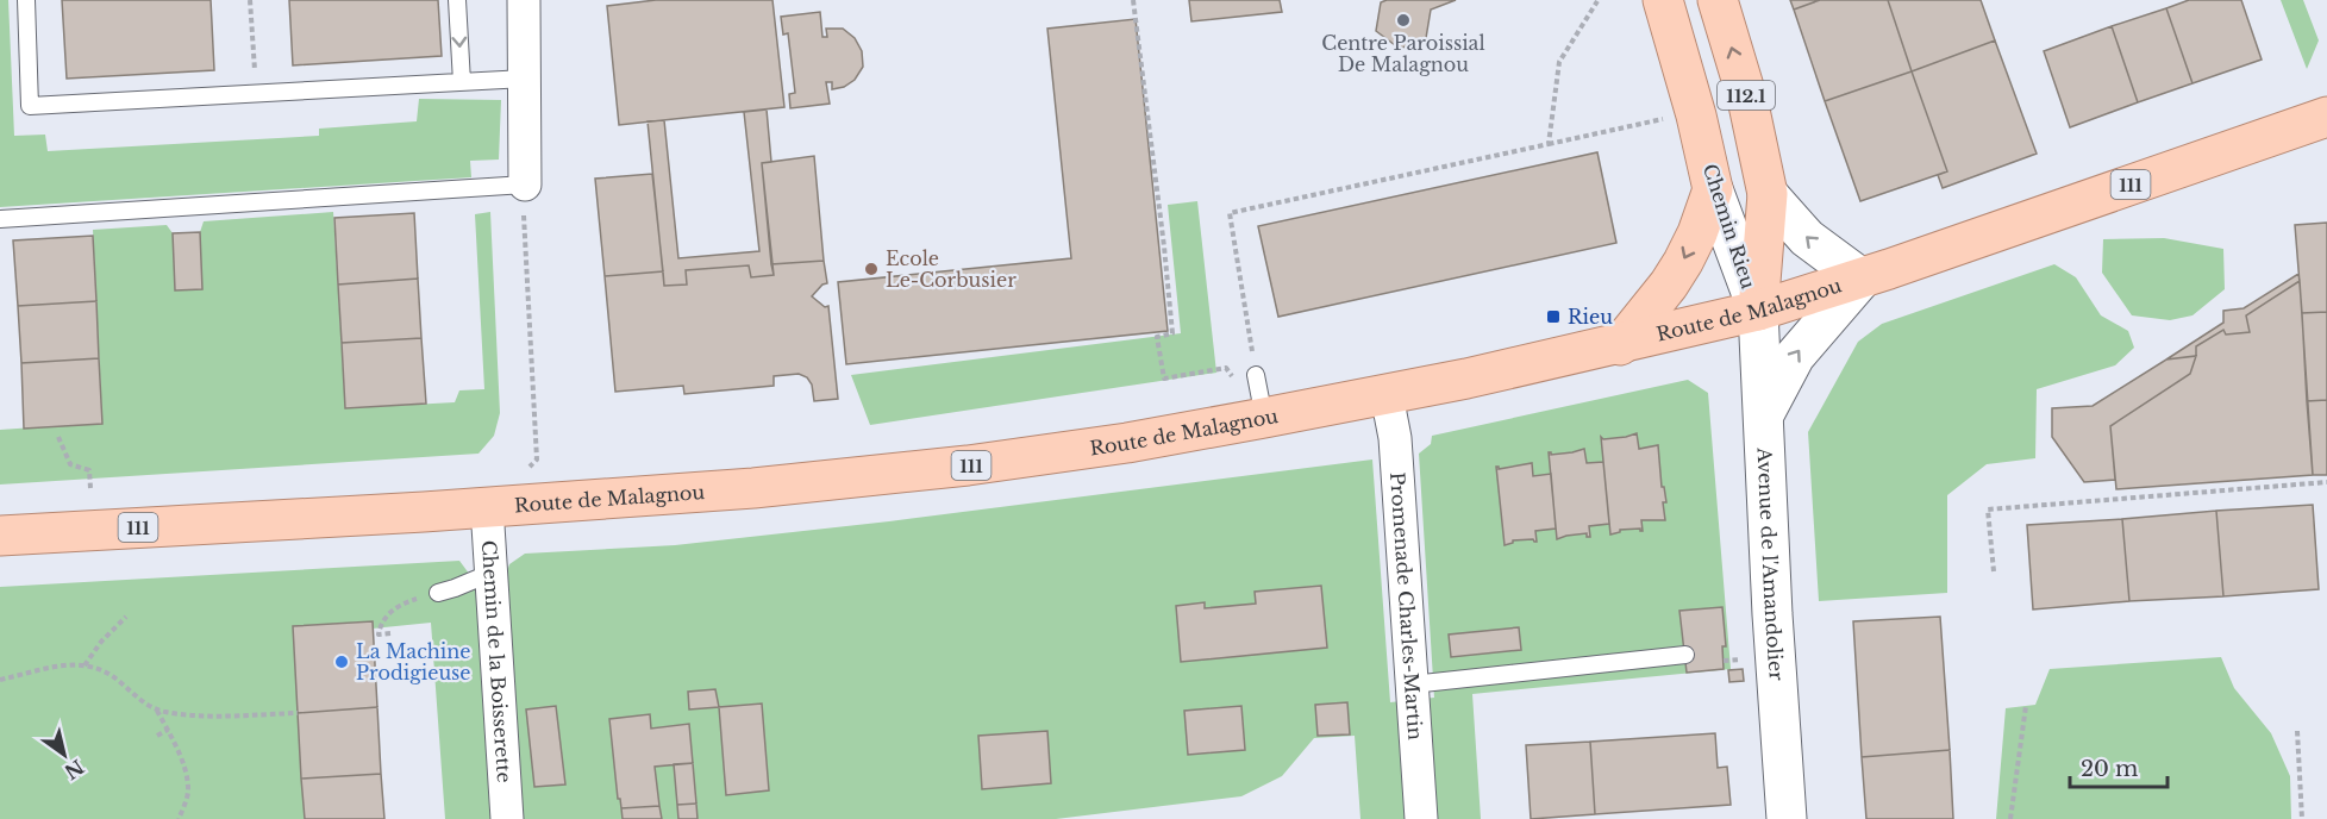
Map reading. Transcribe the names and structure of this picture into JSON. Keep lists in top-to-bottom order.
{
  "streets": {
    "main road": [
      "112.1",
      "111",
      "Chemin Rieu",
      "Route de Malagnou",
      "Avenue de l'Amandolier"
    ],
    "street": ["Promenade Charles-Martin", "Chemin de la Boisserette"]
  },
  "crossings": [
    ["Chemin Rieu", "Route de Malagnou"],
    ["Chemin Rieu", "Avenue de l'Amandolier"],
    ["Route de Malagnou", "Avenue de l'Amandolier"],
    ["Route de Malagnou", "Promenade Charles-Martin"],
    ["Route de Malagnou", "Chemin de la Boisserette"]
  ],
  "places": {
    "other": ["Centre Paroissial De Malagnou", "Ecole Le-Corbusier", "La Machine Prodigieuse"],
    "transit": ["Rieu"]
  },
  "scale_bar": "20 m",
  "north": "bottom right"
}
